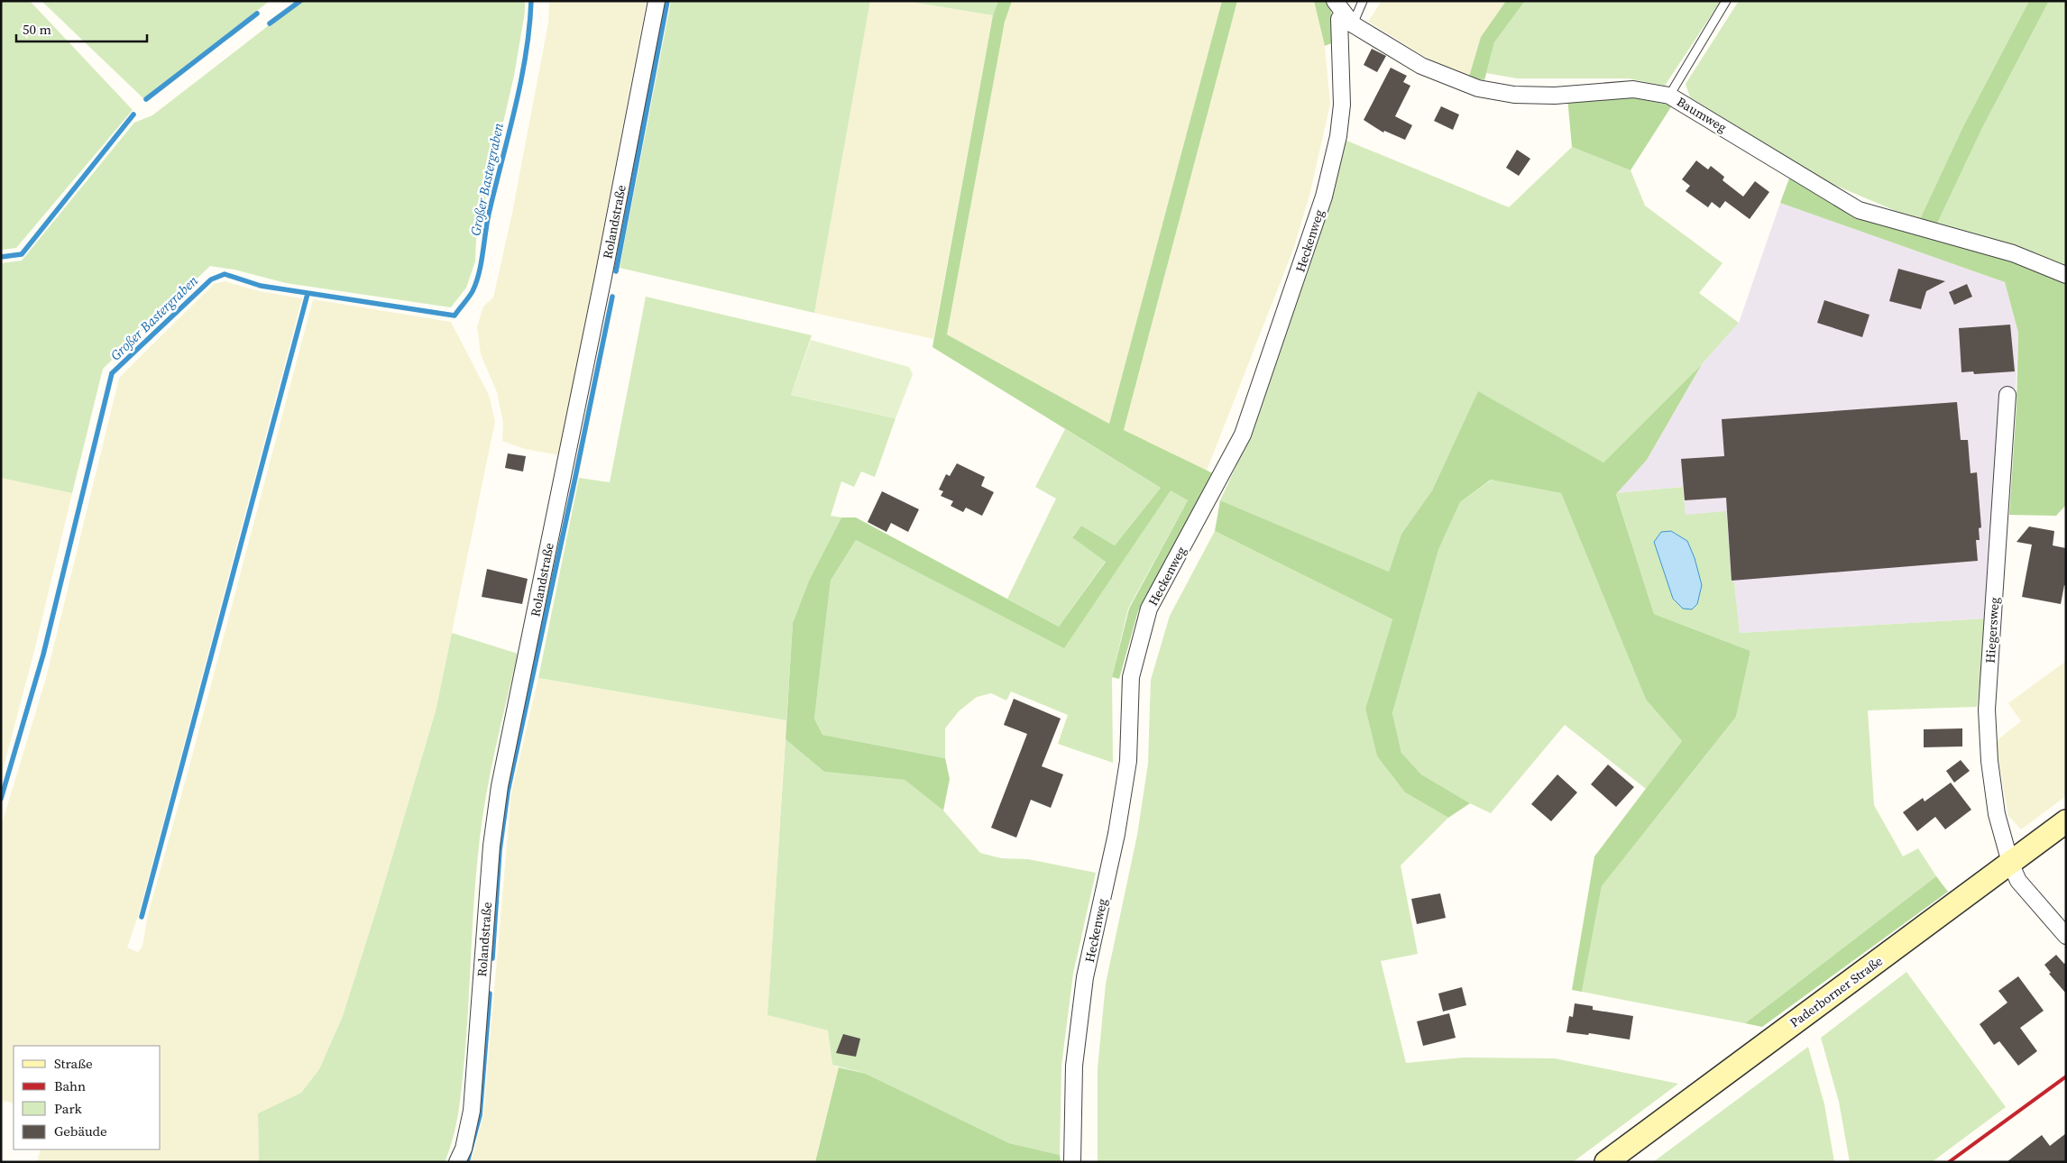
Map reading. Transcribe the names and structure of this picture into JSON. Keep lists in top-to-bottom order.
{
  "streets": {
    "main road": ["Paderborner Straße"],
    "street": [
      "Baumweg",
      "Rolandstraße",
      "Heckenweg",
      "Hiegersweg"
    ]
  },
  "crossings": [
    ["Baumweg", "Heckenweg"],
    ["Hiegersweg", "Paderborner Straße"]
  ],
  "water": ["Großer Bastergraben"],
  "legend": [
    "Straße",
    "Bahn",
    "Park",
    "Gebäude"
  ],
  "scale_bar": "50 m"
}
